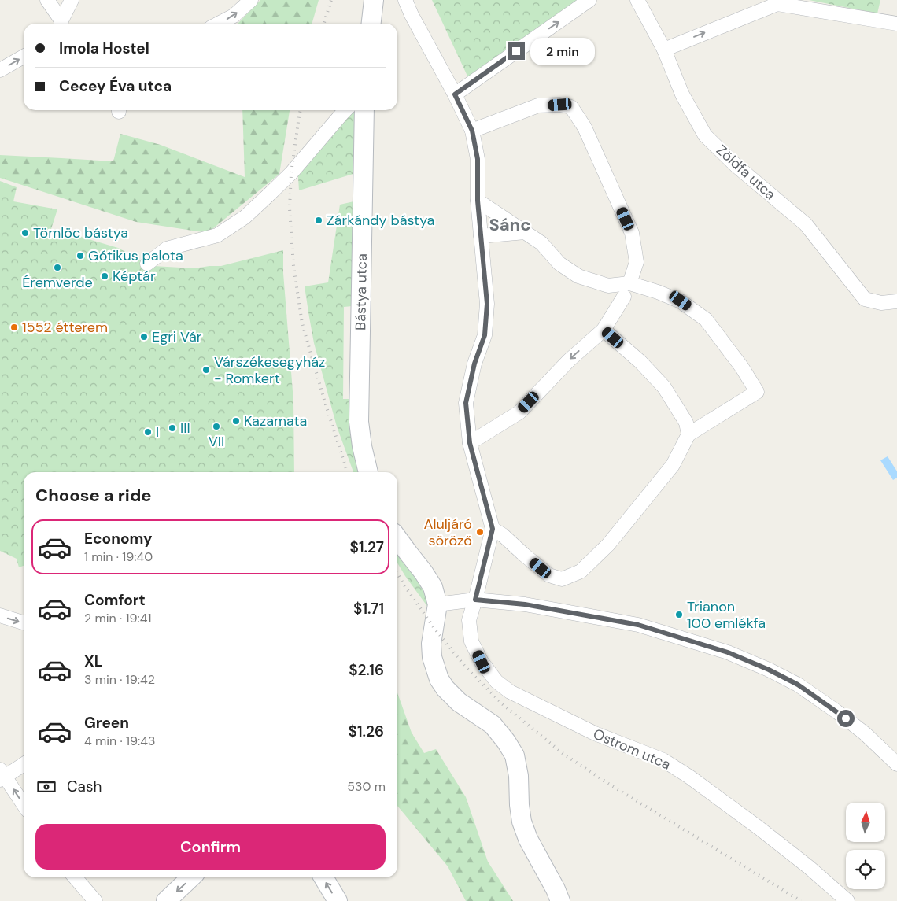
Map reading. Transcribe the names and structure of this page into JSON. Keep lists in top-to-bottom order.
{
  "streets": {
    "street": ["Zöldfa utca", "Bástya utca", "Ostrom utca"]
  },
  "districts": ["Sánc"],
  "places": [
    "Zárkándy bástya",
    "Tömlöc bástya",
    "Gótikus palota",
    "Éremverde",
    "Képtár",
    "1552 étterem",
    "Egri Vár",
    "Várszékesegyház - Romkert",
    "Kazamata",
    "VII",
    "III",
    "I",
    "Aluljáró söröző",
    "Trianon 100 emlékfa"
  ],
  "north": "top",
  "page": {
    "banner": ["Imola Hostel", "Cecey Éva utca"],
    "bubble": "2 min",
    "heading": "Choose a ride",
    "list": [
      {
        "name": "Economy",
        "note": "1 min · 19:40",
        "value": "$1.27"
      },
      {
        "name": "Comfort",
        "note": "2 min · 19:41",
        "value": "$1.71"
      },
      {
        "name": "XL",
        "note": "3 min · 19:42",
        "value": "$2.16"
      },
      {
        "name": "Green",
        "note": "4 min · 19:43",
        "value": "$1.26"
      }
    ],
    "pay": ["Cash", "530 m"],
    "buttons": "Confirm"
  }
}
